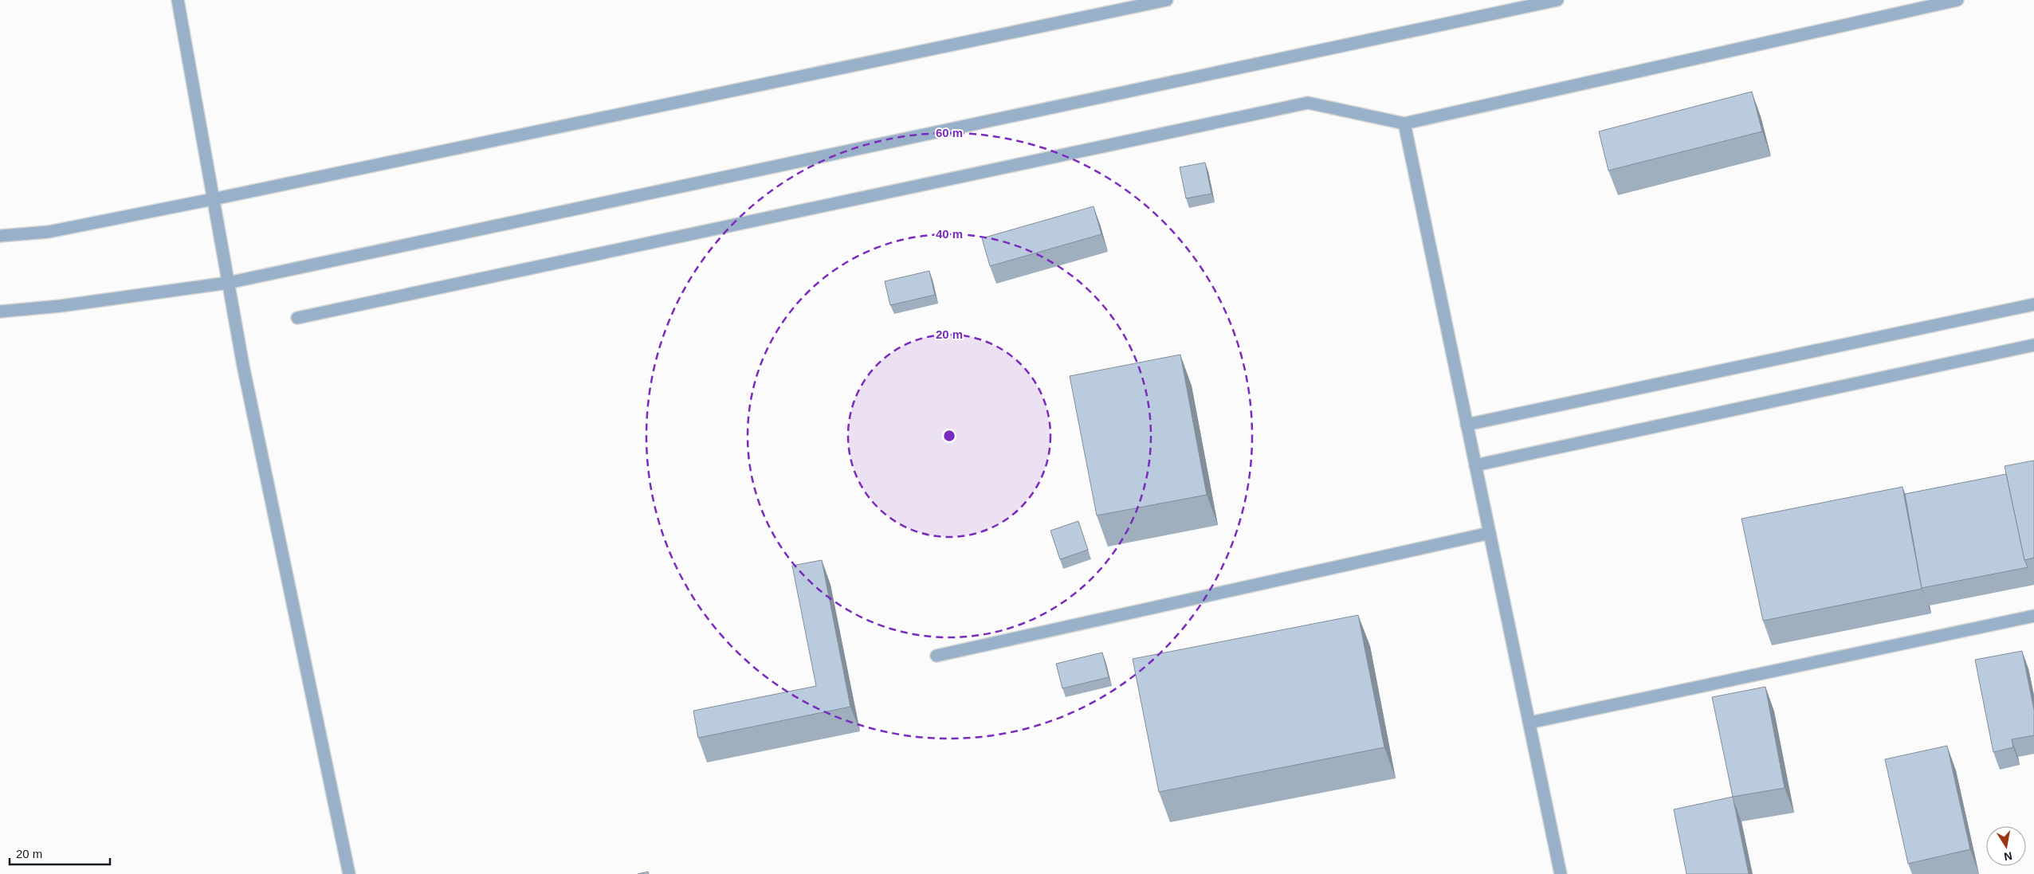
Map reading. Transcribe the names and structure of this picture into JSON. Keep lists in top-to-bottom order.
{
  "scale_bar": "20 m",
  "north": "bottom",
  "rings": ["60 m", "40 m", "20 m"]
}
